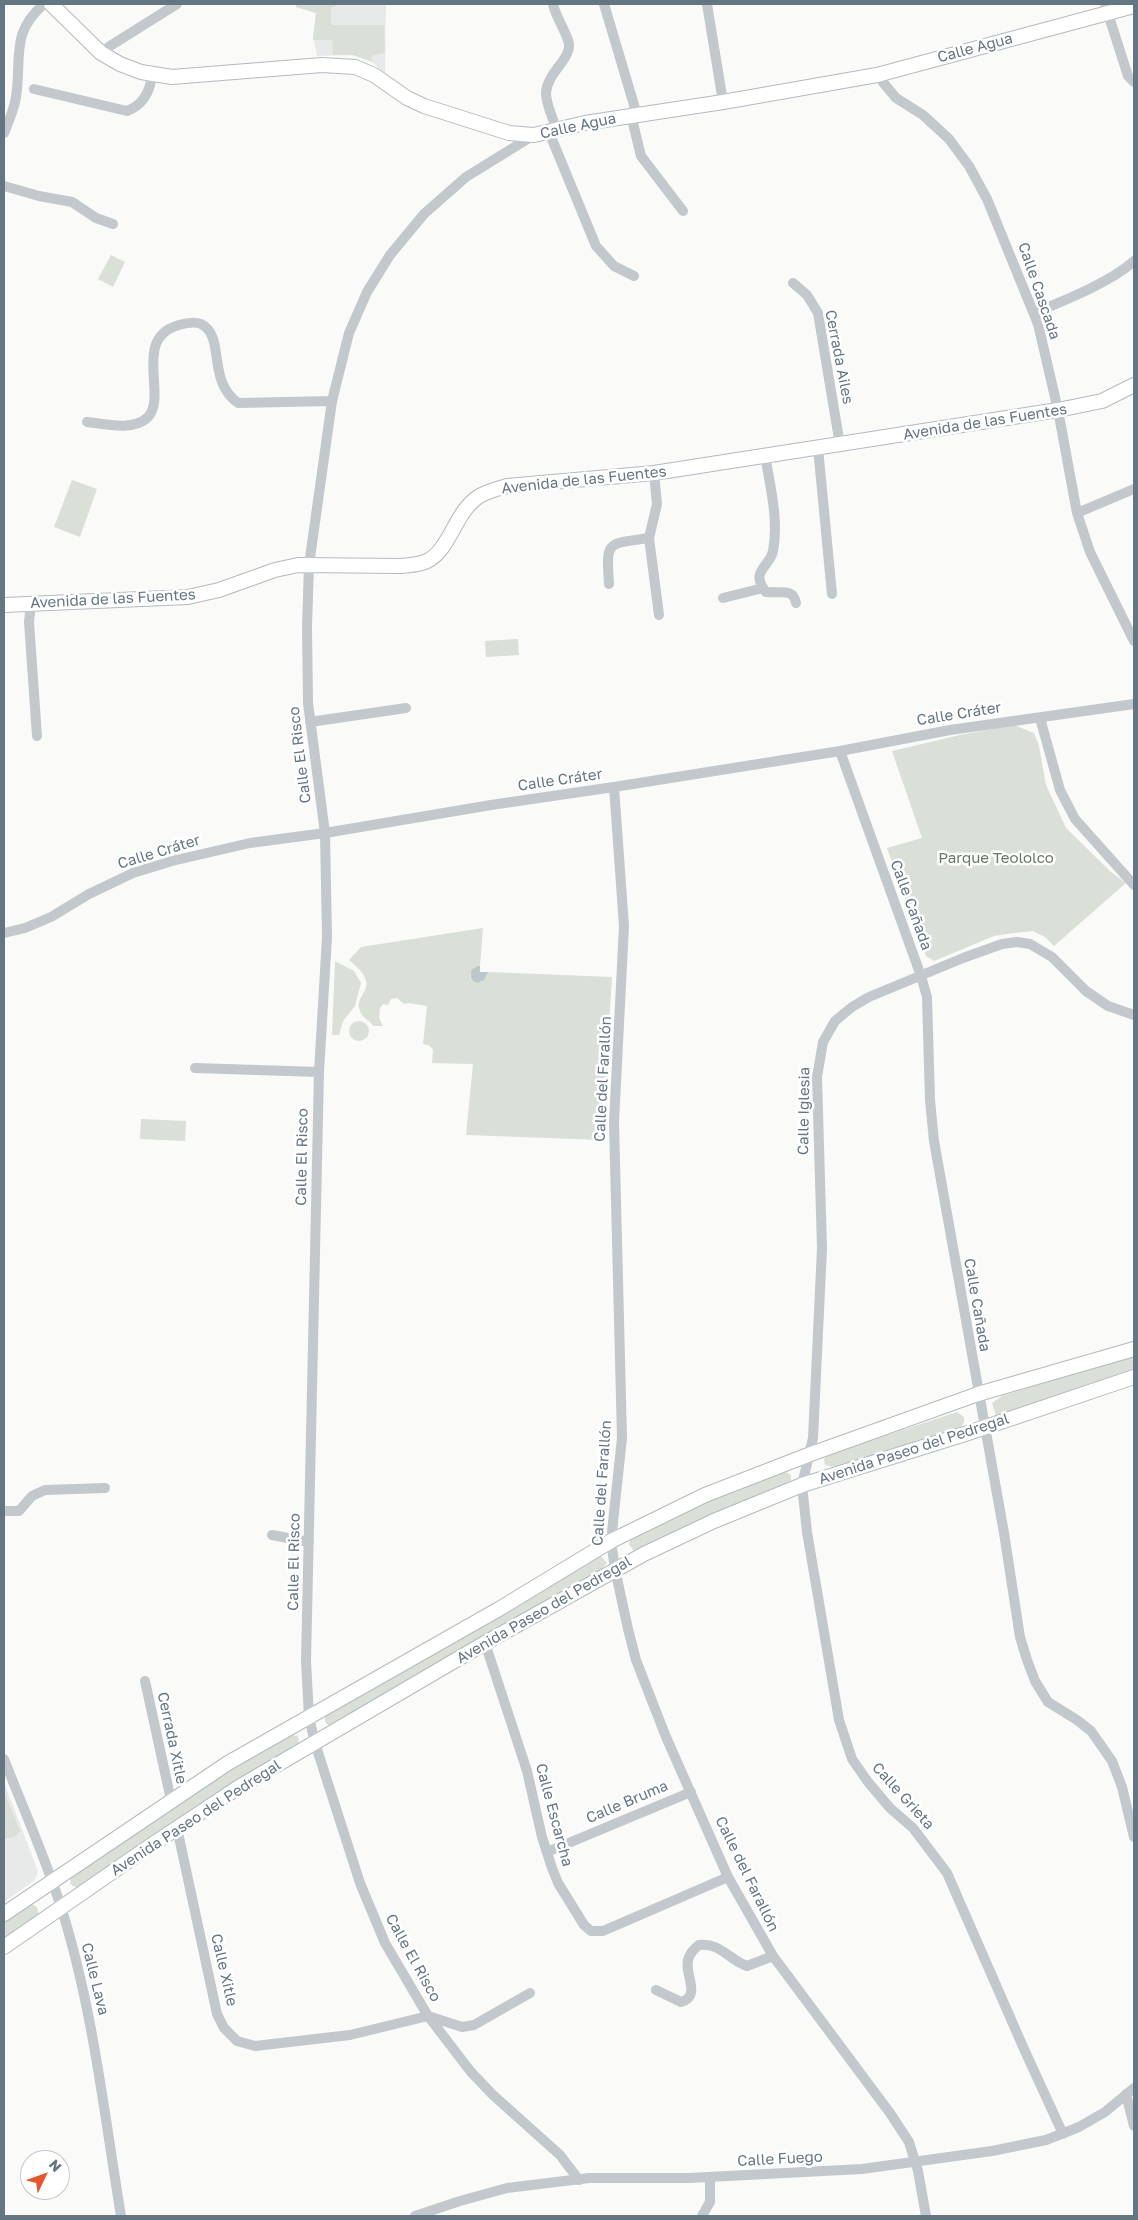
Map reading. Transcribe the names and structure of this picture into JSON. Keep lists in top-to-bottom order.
{
  "streets": {
    "main road": ["Calle Agua", "Avenida de las Fuentes", "Avenida Paseo del Pedregal"],
    "street": [
      "Calle Cascada",
      "Cerrada Ailes",
      "Calle Cráter",
      "Calle El Risco",
      "Calle Cañada",
      "Calle del Farallón",
      "Calle Iglesia",
      "Cerrada Xitle",
      "Calle Grieta",
      "Calle Bruma",
      "Calle Escarcha",
      "Calle Xitle",
      "Calle Lava",
      "Calle Fuego"
    ]
  },
  "crossings": [
    ["Calle Agua", "Calle Cascada"],
    ["Calle Agua", "Calle El Risco"],
    ["Calle Cascada", "Avenida de las Fuentes"],
    ["Cerrada Ailes", "Avenida de las Fuentes"],
    ["Avenida de las Fuentes", "Calle El Risco"],
    ["Calle Cráter", "Calle El Risco"],
    ["Calle Cráter", "Calle Cañada"],
    ["Calle Cráter", "Calle del Farallón"],
    ["Calle El Risco", "Avenida Paseo del Pedregal"],
    ["Calle El Risco", "Calle Xitle"],
    ["Calle El Risco", "Calle Fuego"],
    ["Calle Cañada", "Calle Iglesia"],
    ["Calle Cañada", "Avenida Paseo del Pedregal"],
    ["Calle del Farallón", "Avenida Paseo del Pedregal"],
    ["Calle del Farallón", "Calle Bruma"],
    ["Calle del Farallón", "Calle Escarcha"],
    ["Calle del Farallón", "Calle Fuego"],
    ["Calle Iglesia", "Avenida Paseo del Pedregal"],
    ["Calle Iglesia", "Calle Grieta"],
    ["Avenida Paseo del Pedregal", "Cerrada Xitle"],
    ["Avenida Paseo del Pedregal", "Calle Grieta"],
    ["Avenida Paseo del Pedregal", "Calle Escarcha"],
    ["Avenida Paseo del Pedregal", "Calle Xitle"],
    ["Avenida Paseo del Pedregal", "Calle Lava"],
    ["Calle Grieta", "Calle Fuego"],
    ["Calle Bruma", "Calle Escarcha"]
  ],
  "parks": ["Parque Teololco"],
  "north": "top right"
}
